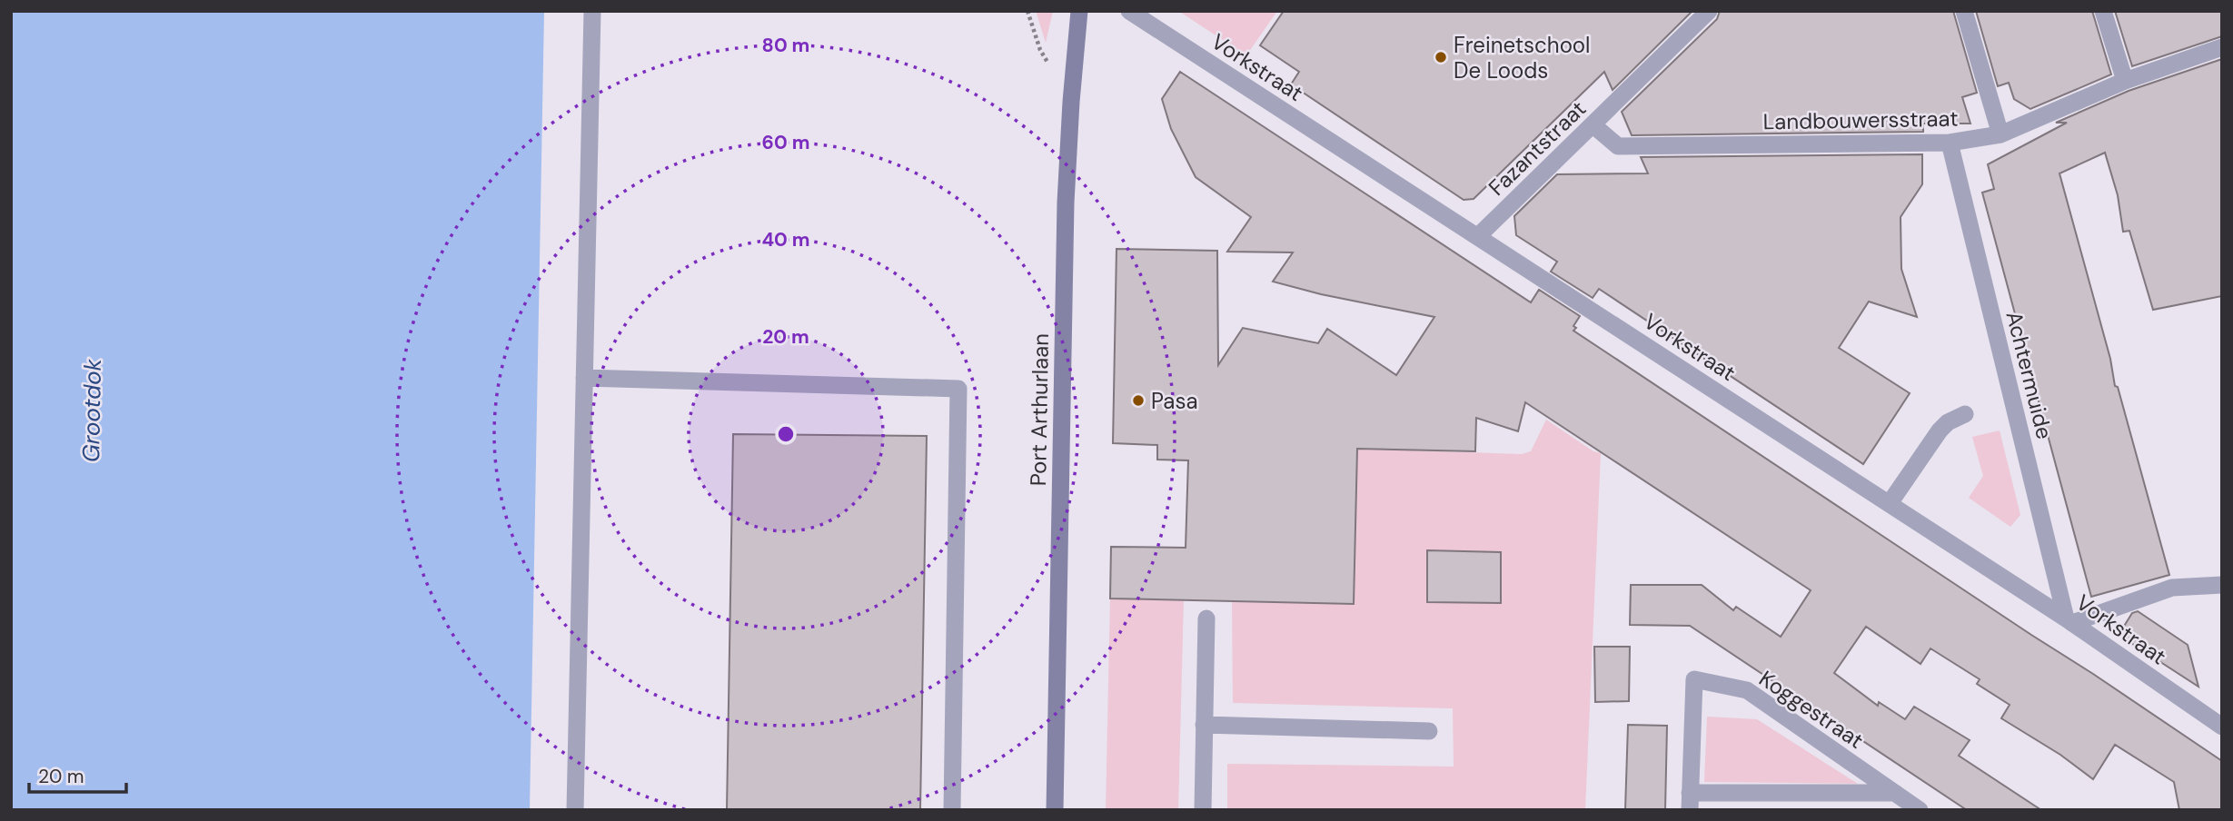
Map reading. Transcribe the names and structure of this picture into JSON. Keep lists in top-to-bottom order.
{
  "streets": {
    "main road": ["Port Arthurlaan"],
    "street": [
      "Vorkstraat",
      "Landbouwersstraat",
      "Fazantstraat",
      "Achtermuide",
      "Koggestraat"
    ]
  },
  "crossings": [
    ["Vorkstraat", "Fazantstraat"],
    ["Vorkstraat", "Achtermuide"],
    ["Landbouwersstraat", "Fazantstraat"],
    ["Landbouwersstraat", "Achtermuide"]
  ],
  "water": ["Grootdok"],
  "places": ["Freinetschool De Loods", "Pasa"],
  "scale_bar": "20 m",
  "rings": [
    "80 m",
    "60 m",
    "40 m",
    "20 m"
  ]
}
